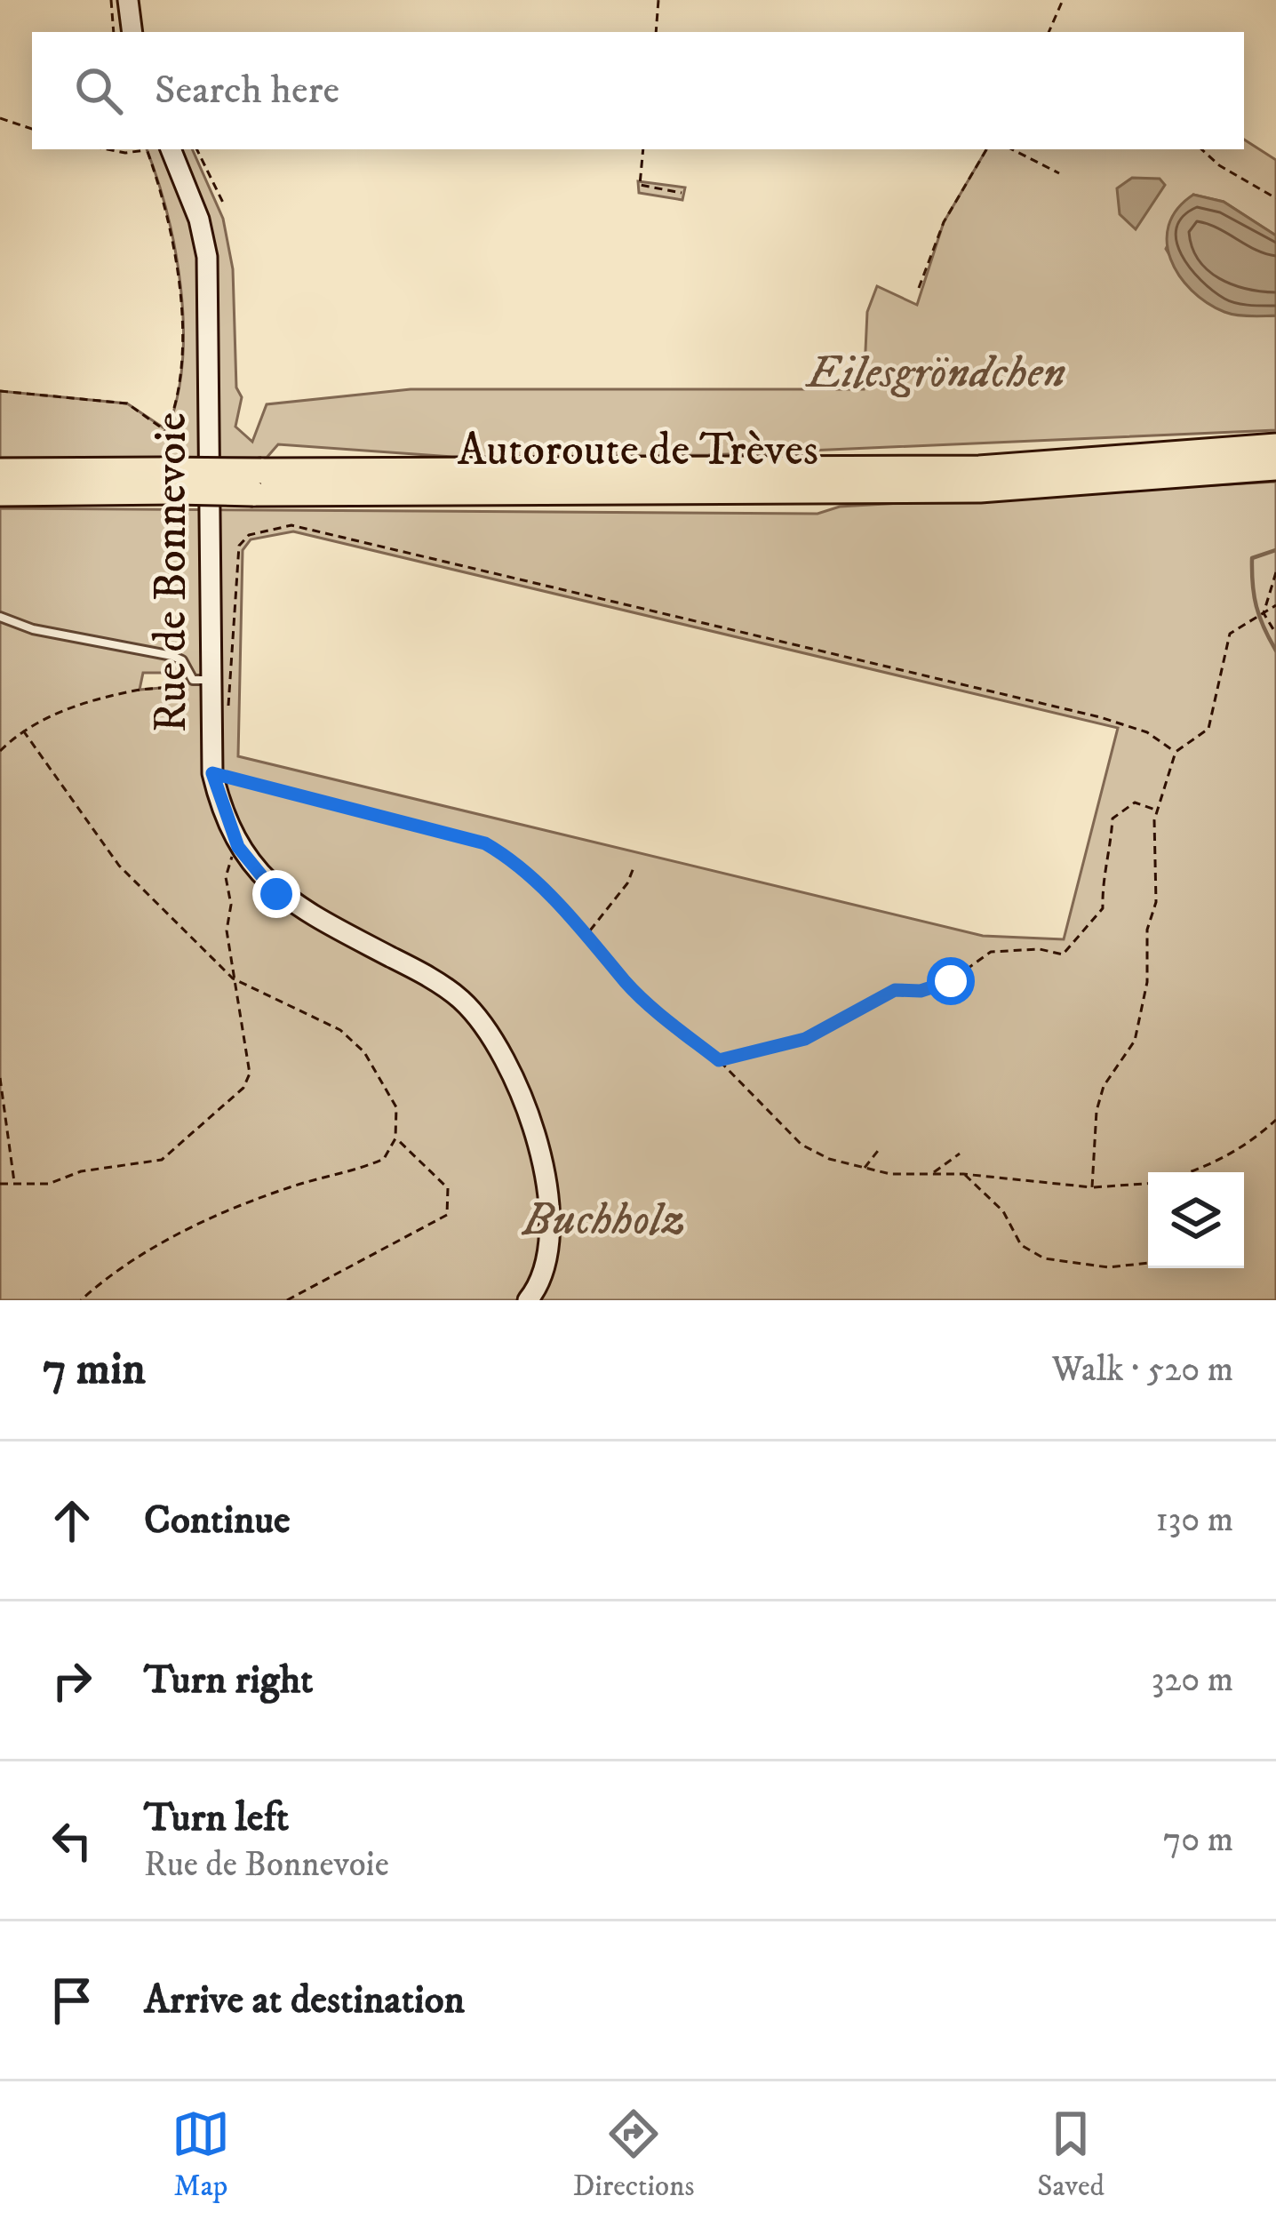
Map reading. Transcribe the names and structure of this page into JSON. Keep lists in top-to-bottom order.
{
  "streets": {
    "highway": ["Autoroute de Trèves"],
    "main road": ["Rue de Bonnevoie"]
  },
  "parks": ["Eilesgröndchen", "Buchholz"],
  "page": {
    "search": "Search here",
    "heading": ["7 min", "Walk · 520 m"],
    "list": [
      ["Continue", "130 m"],
      ["Turn right", "320 m"],
      ["Turn left", "Rue de Bonnevoie", "70 m"],
      "Arrive at destination"
    ],
    "nav": ["Map", "Directions", "Saved"]
  }
}
